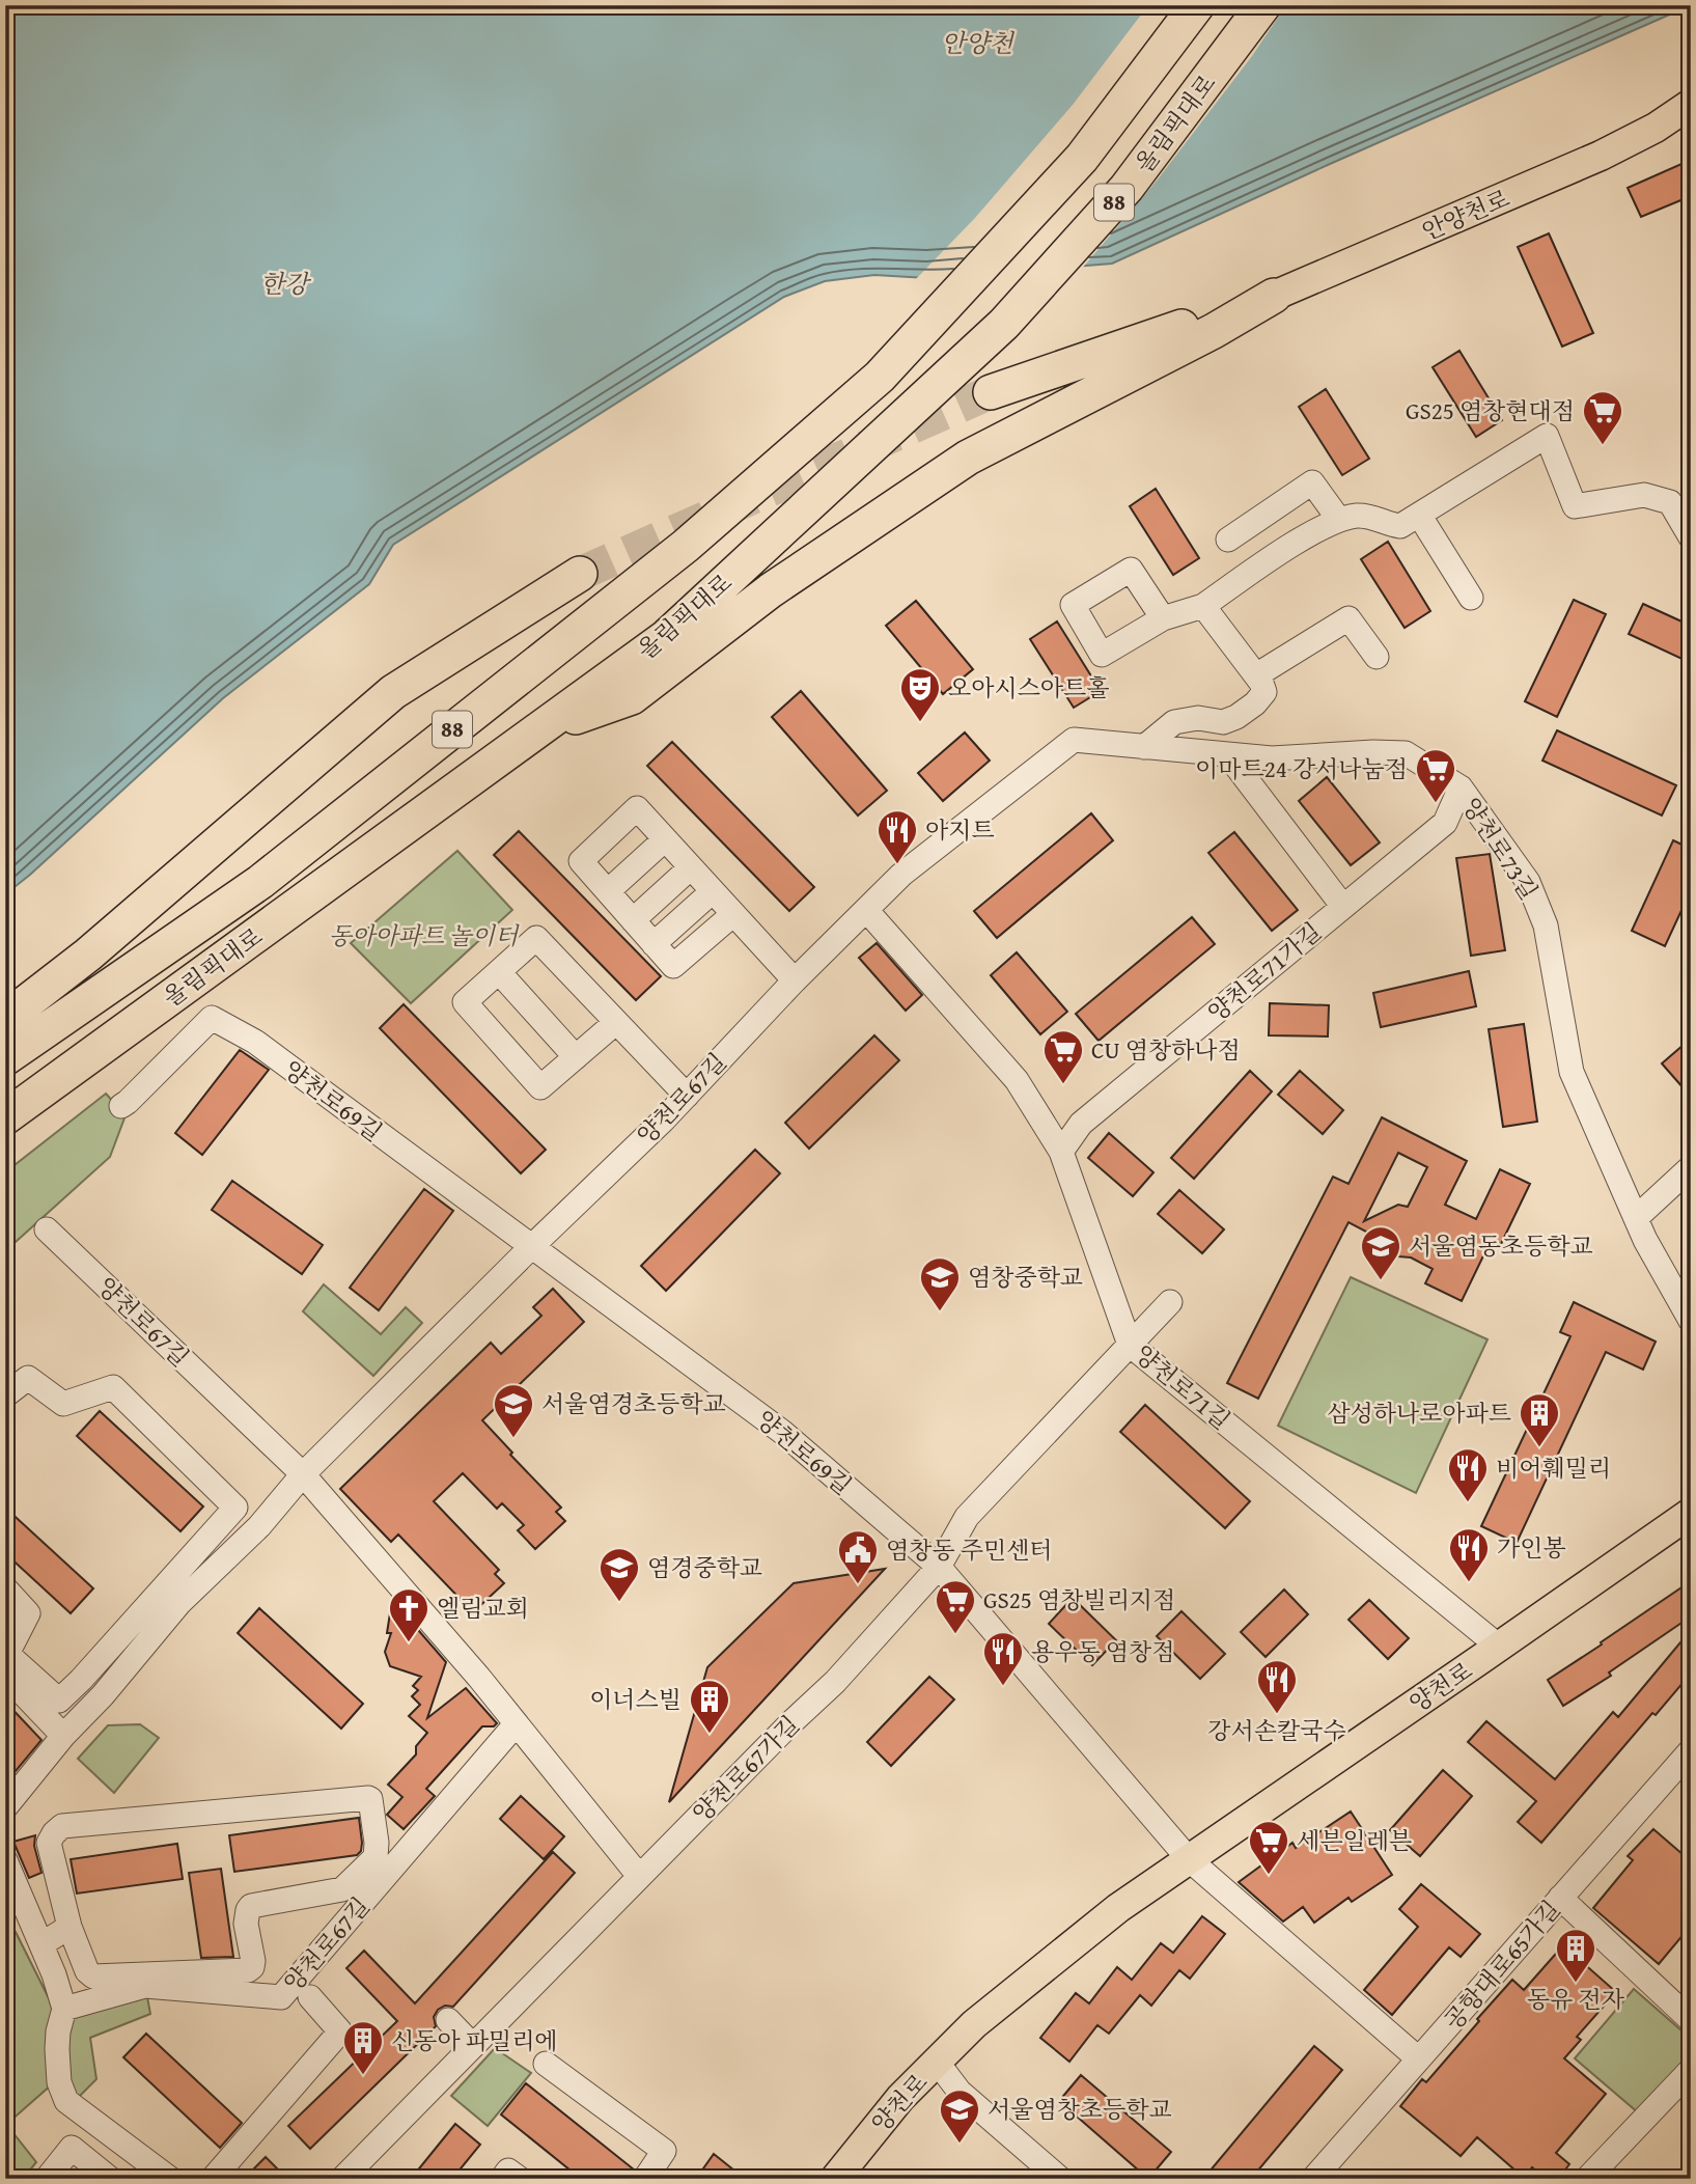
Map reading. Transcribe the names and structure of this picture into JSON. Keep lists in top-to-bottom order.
{
  "streets": {
    "highway": ["올림픽대로", "88"],
    "main road": ["안양천로", "양천로"],
    "street": [
      "양천로73길",
      "양천로71가길",
      "양천로67길",
      "양천로69길",
      "양천로71길",
      "양천로67가길",
      "공항대로65가길"
    ]
  },
  "crossings": [
    ["양천로73길", "양천로71가길"],
    ["양천로73길", "양천로67길"],
    ["양천로71가길", "양천로71길"],
    ["양천로67길", "양천로69길"],
    ["양천로67길", "양천로71길"],
    ["양천로67길", "양천로67가길"],
    ["양천로69길", "양천로"],
    ["양천로69길", "양천로67가길"],
    ["양천로71길", "양천로"],
    ["양천로71길", "양천로67가길"]
  ],
  "water": ["안양천", "한강"],
  "parks": ["동아아파트 놀이터"],
  "places": {
    "supermarket": [
      "GS25 염창현대점",
      "이마트24 강서나눔점",
      "CU 염창하나점",
      "GS25 염창빌리지점",
      "세븐일레븐"
    ],
    "theatre": ["오아시스아트홀"],
    "restaurant": [
      "아지트",
      "비어훼밀리",
      "가인봉",
      "용우동 염창점",
      "강서손칼국수"
    ],
    "school or university": [
      "서울염동초등학교",
      "염창중학교",
      "서울염경초등학교",
      "염경중학교",
      "서울염창초등학교"
    ],
    "building": [
      "삼성하나로아파트",
      "이너스빌",
      "동유 전자",
      "신동아 파밀리에"
    ],
    "public building": ["염창동 주민센터"],
    "church": ["엘림교회"]
  }
}
